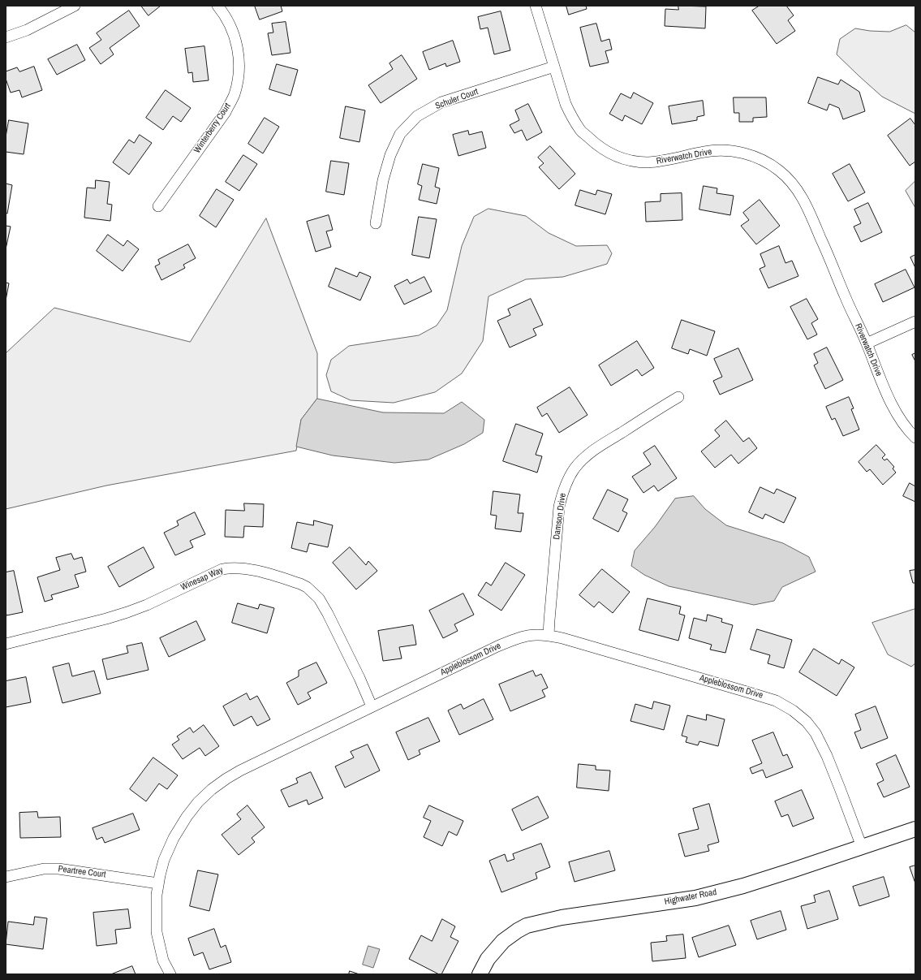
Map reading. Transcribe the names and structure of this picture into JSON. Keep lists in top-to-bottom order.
{
  "streets": {
    "street": [
      "Schuler Court",
      "Winterberry Court",
      "Riverwatch Drive",
      "Damson Drive",
      "Winesap Way",
      "Appleblossom Drive",
      "Peartree Court",
      "Highwater Road"
    ]
  },
  "crossings": [
    ["Schuler Court", "Riverwatch Drive"],
    ["Damson Drive", "Appleblossom Drive"],
    ["Winesap Way", "Appleblossom Drive"],
    ["Appleblossom Drive", "Peartree Court"],
    ["Appleblossom Drive", "Highwater Road"]
  ]
}
